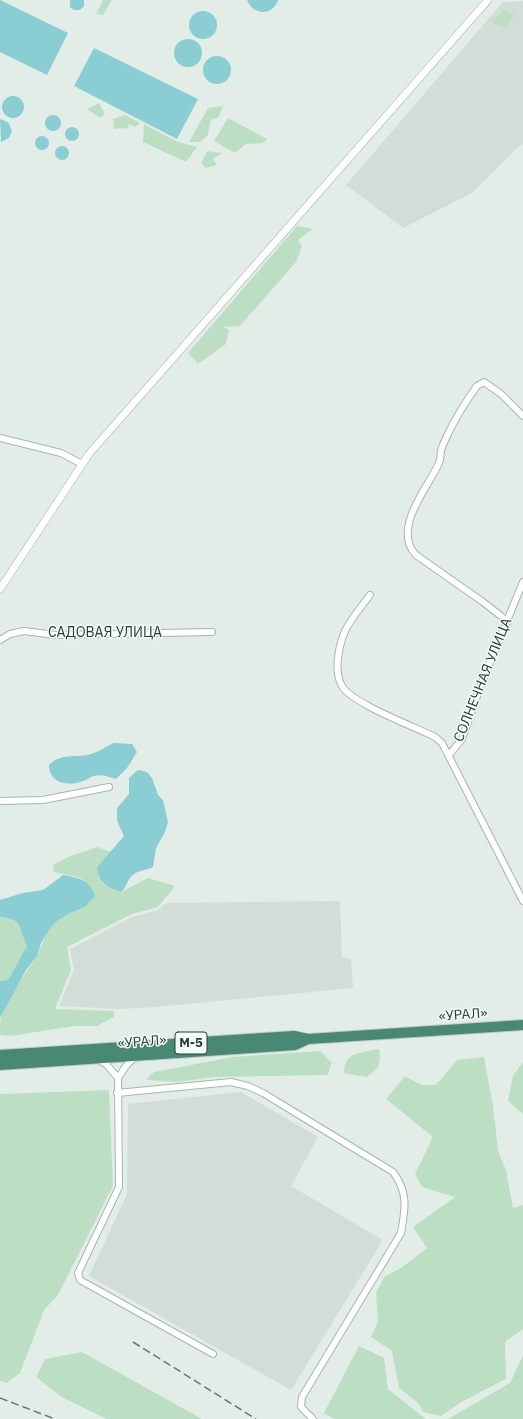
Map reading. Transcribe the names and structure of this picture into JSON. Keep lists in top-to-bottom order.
{
  "streets": {
    "highway": ["«УРАЛ»", "М-5"],
    "street": ["САДОВАЯ УЛИЦА", "СОЛНЕЧНАЯ УЛИЦА"]
  }
}
